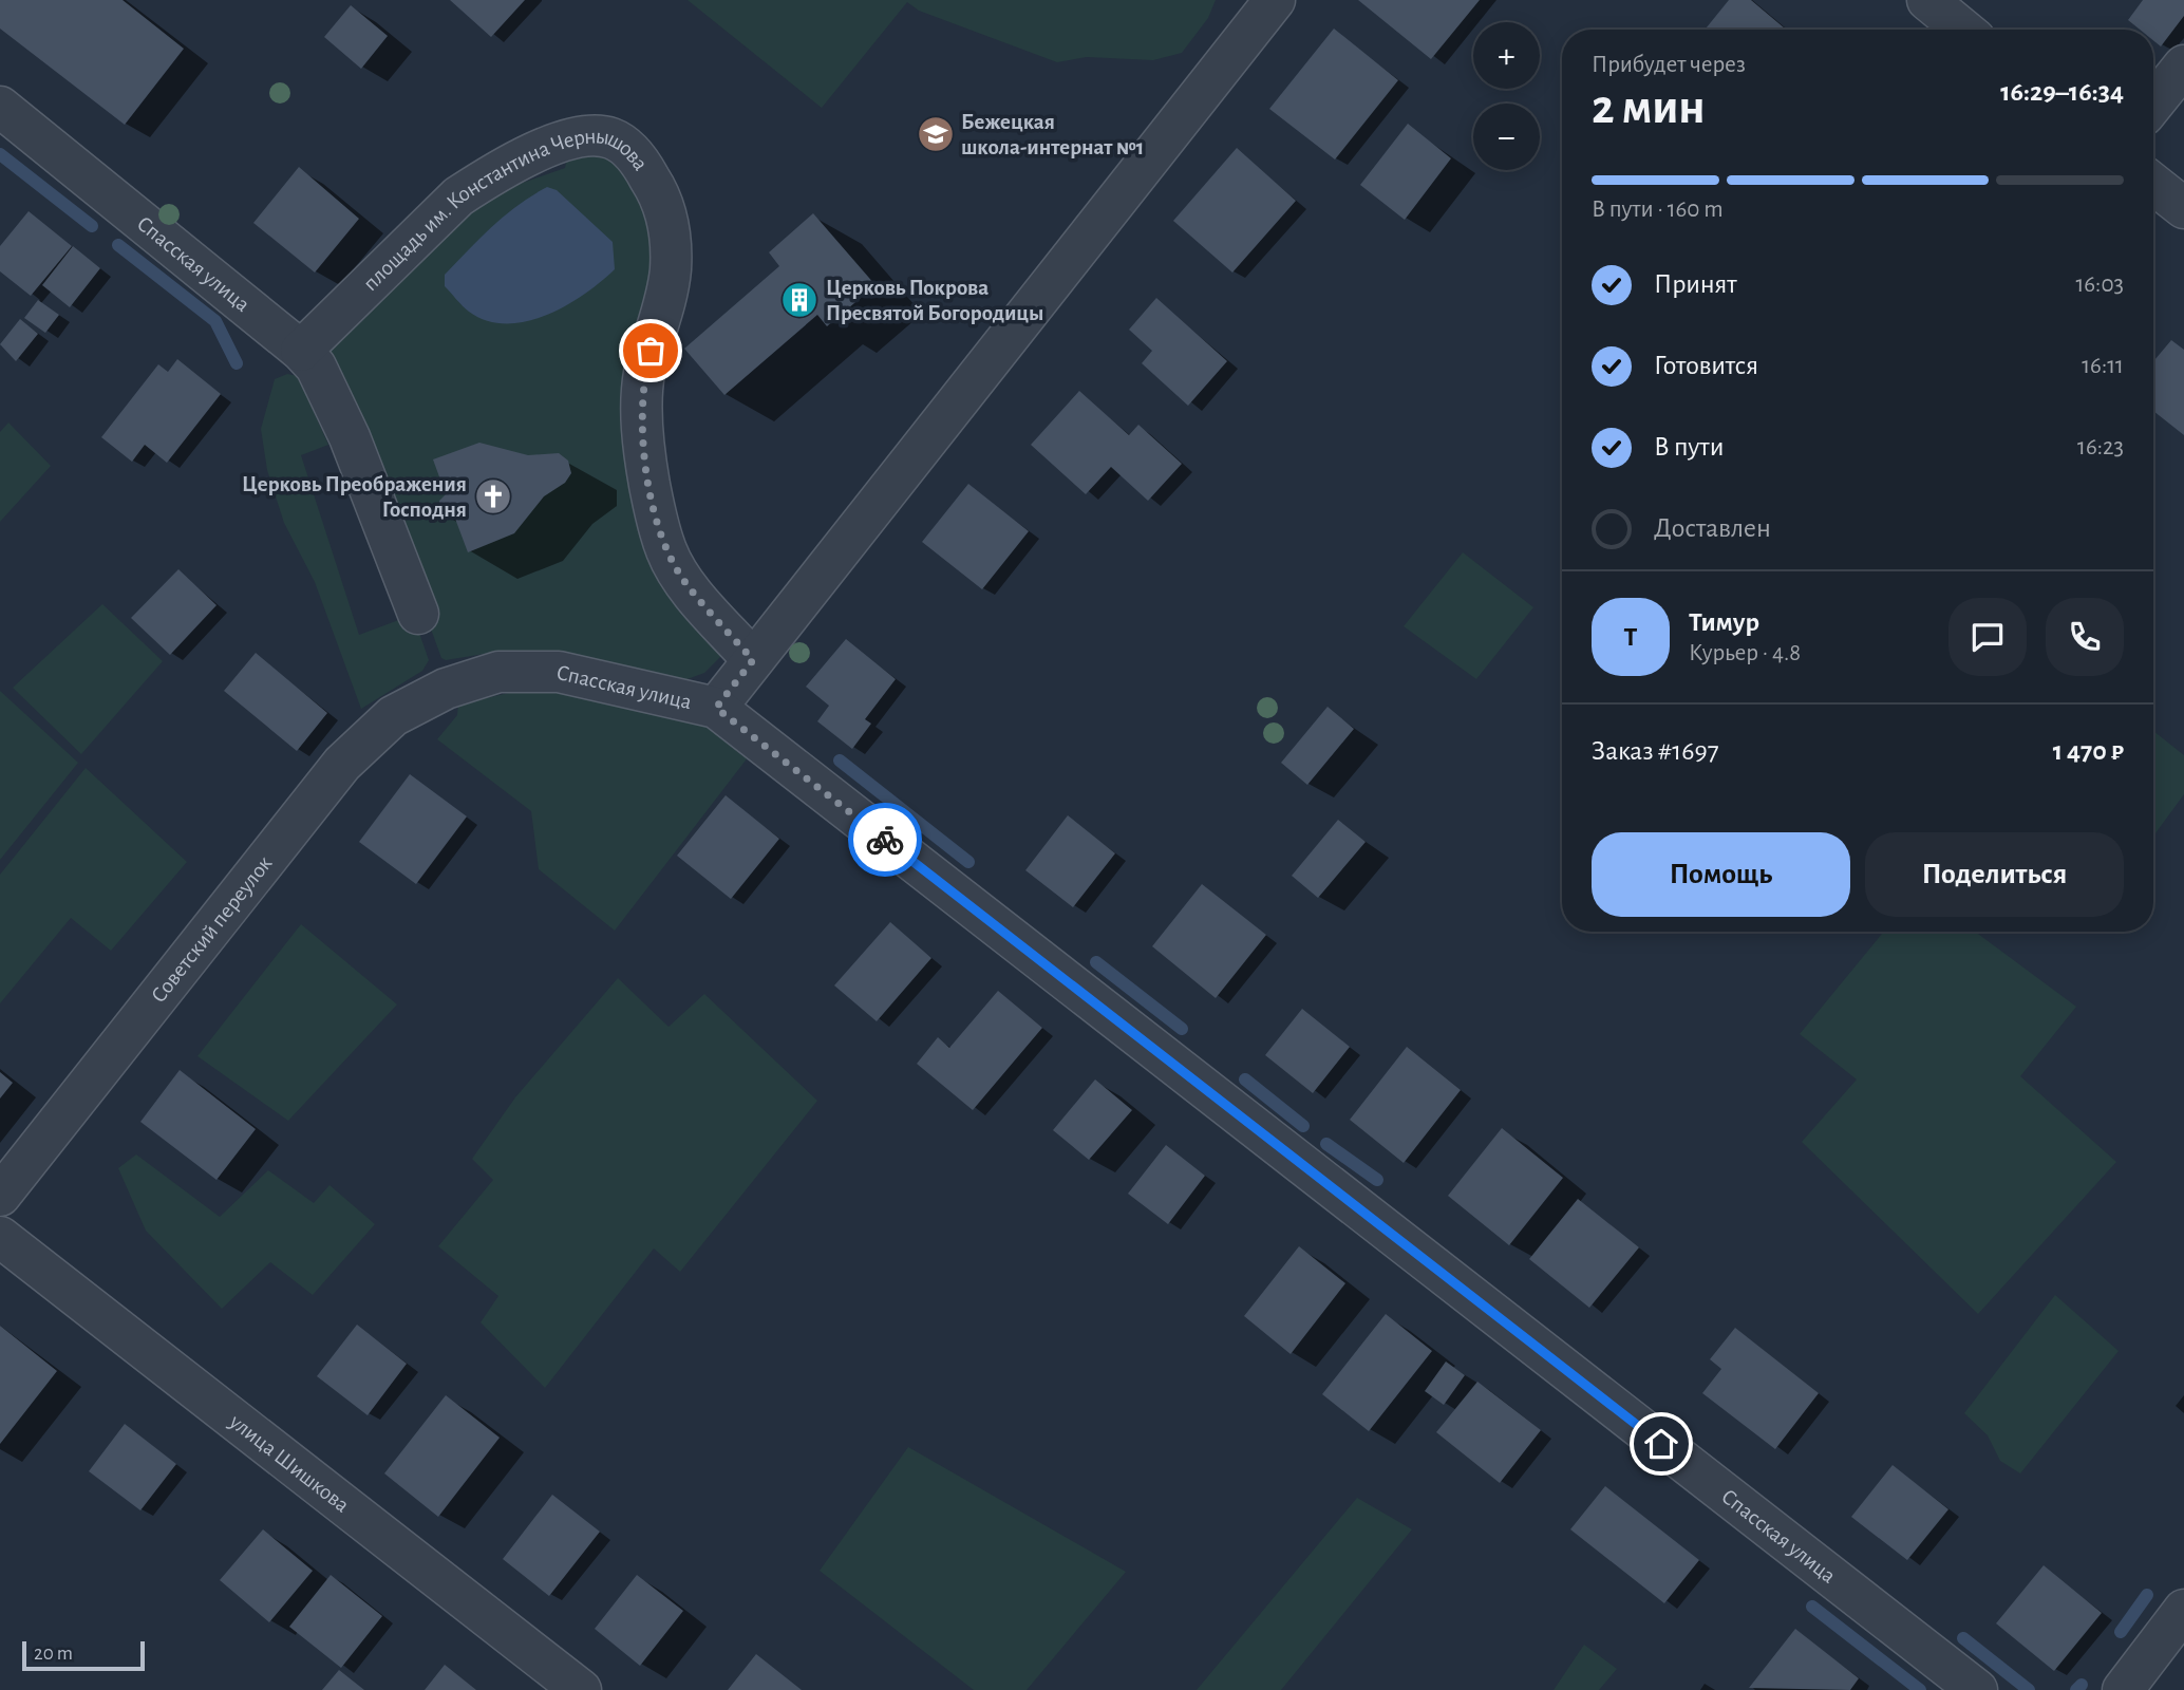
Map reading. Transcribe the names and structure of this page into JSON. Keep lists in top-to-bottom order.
{
  "streets": {
    "street": [
      "площадь им. Константина Чернышова",
      "Спасская улица",
      "Советский переулок",
      "улица Шишкова"
    ]
  },
  "crossings": [
    ["площадь им. Константина Чернышова", "Спасская улица"],
    ["Спасская улица", "Советский переулок"]
  ],
  "places": {
    "school or university": ["Бежецкая школа-интернат №1"],
    "building": ["Церковь Покрова Пресвятой Богородицы"],
    "church": ["Церковь Преображения Господня"]
  },
  "scale_bar": "20 m",
  "page": {
    "map_buttons": ["+", "−"],
    "heading": ["2 мин", "Прибудет через", "16:29–16:34"],
    "panel": [
      "Тимур",
      "Курьер · 4.8",
      "Заказ #1697",
      "1 470 ₽"
    ],
    "bar": "В пути · 160 m",
    "list": [
      ["Принят", "16:03"],
      ["Готовится", "16:11"],
      ["В пути", "16:23"],
      "Доставлен"
    ],
    "round": "Т",
    "buttons": ["Помощь", "Поделиться"],
    "scale": "20 m"
  }
}
